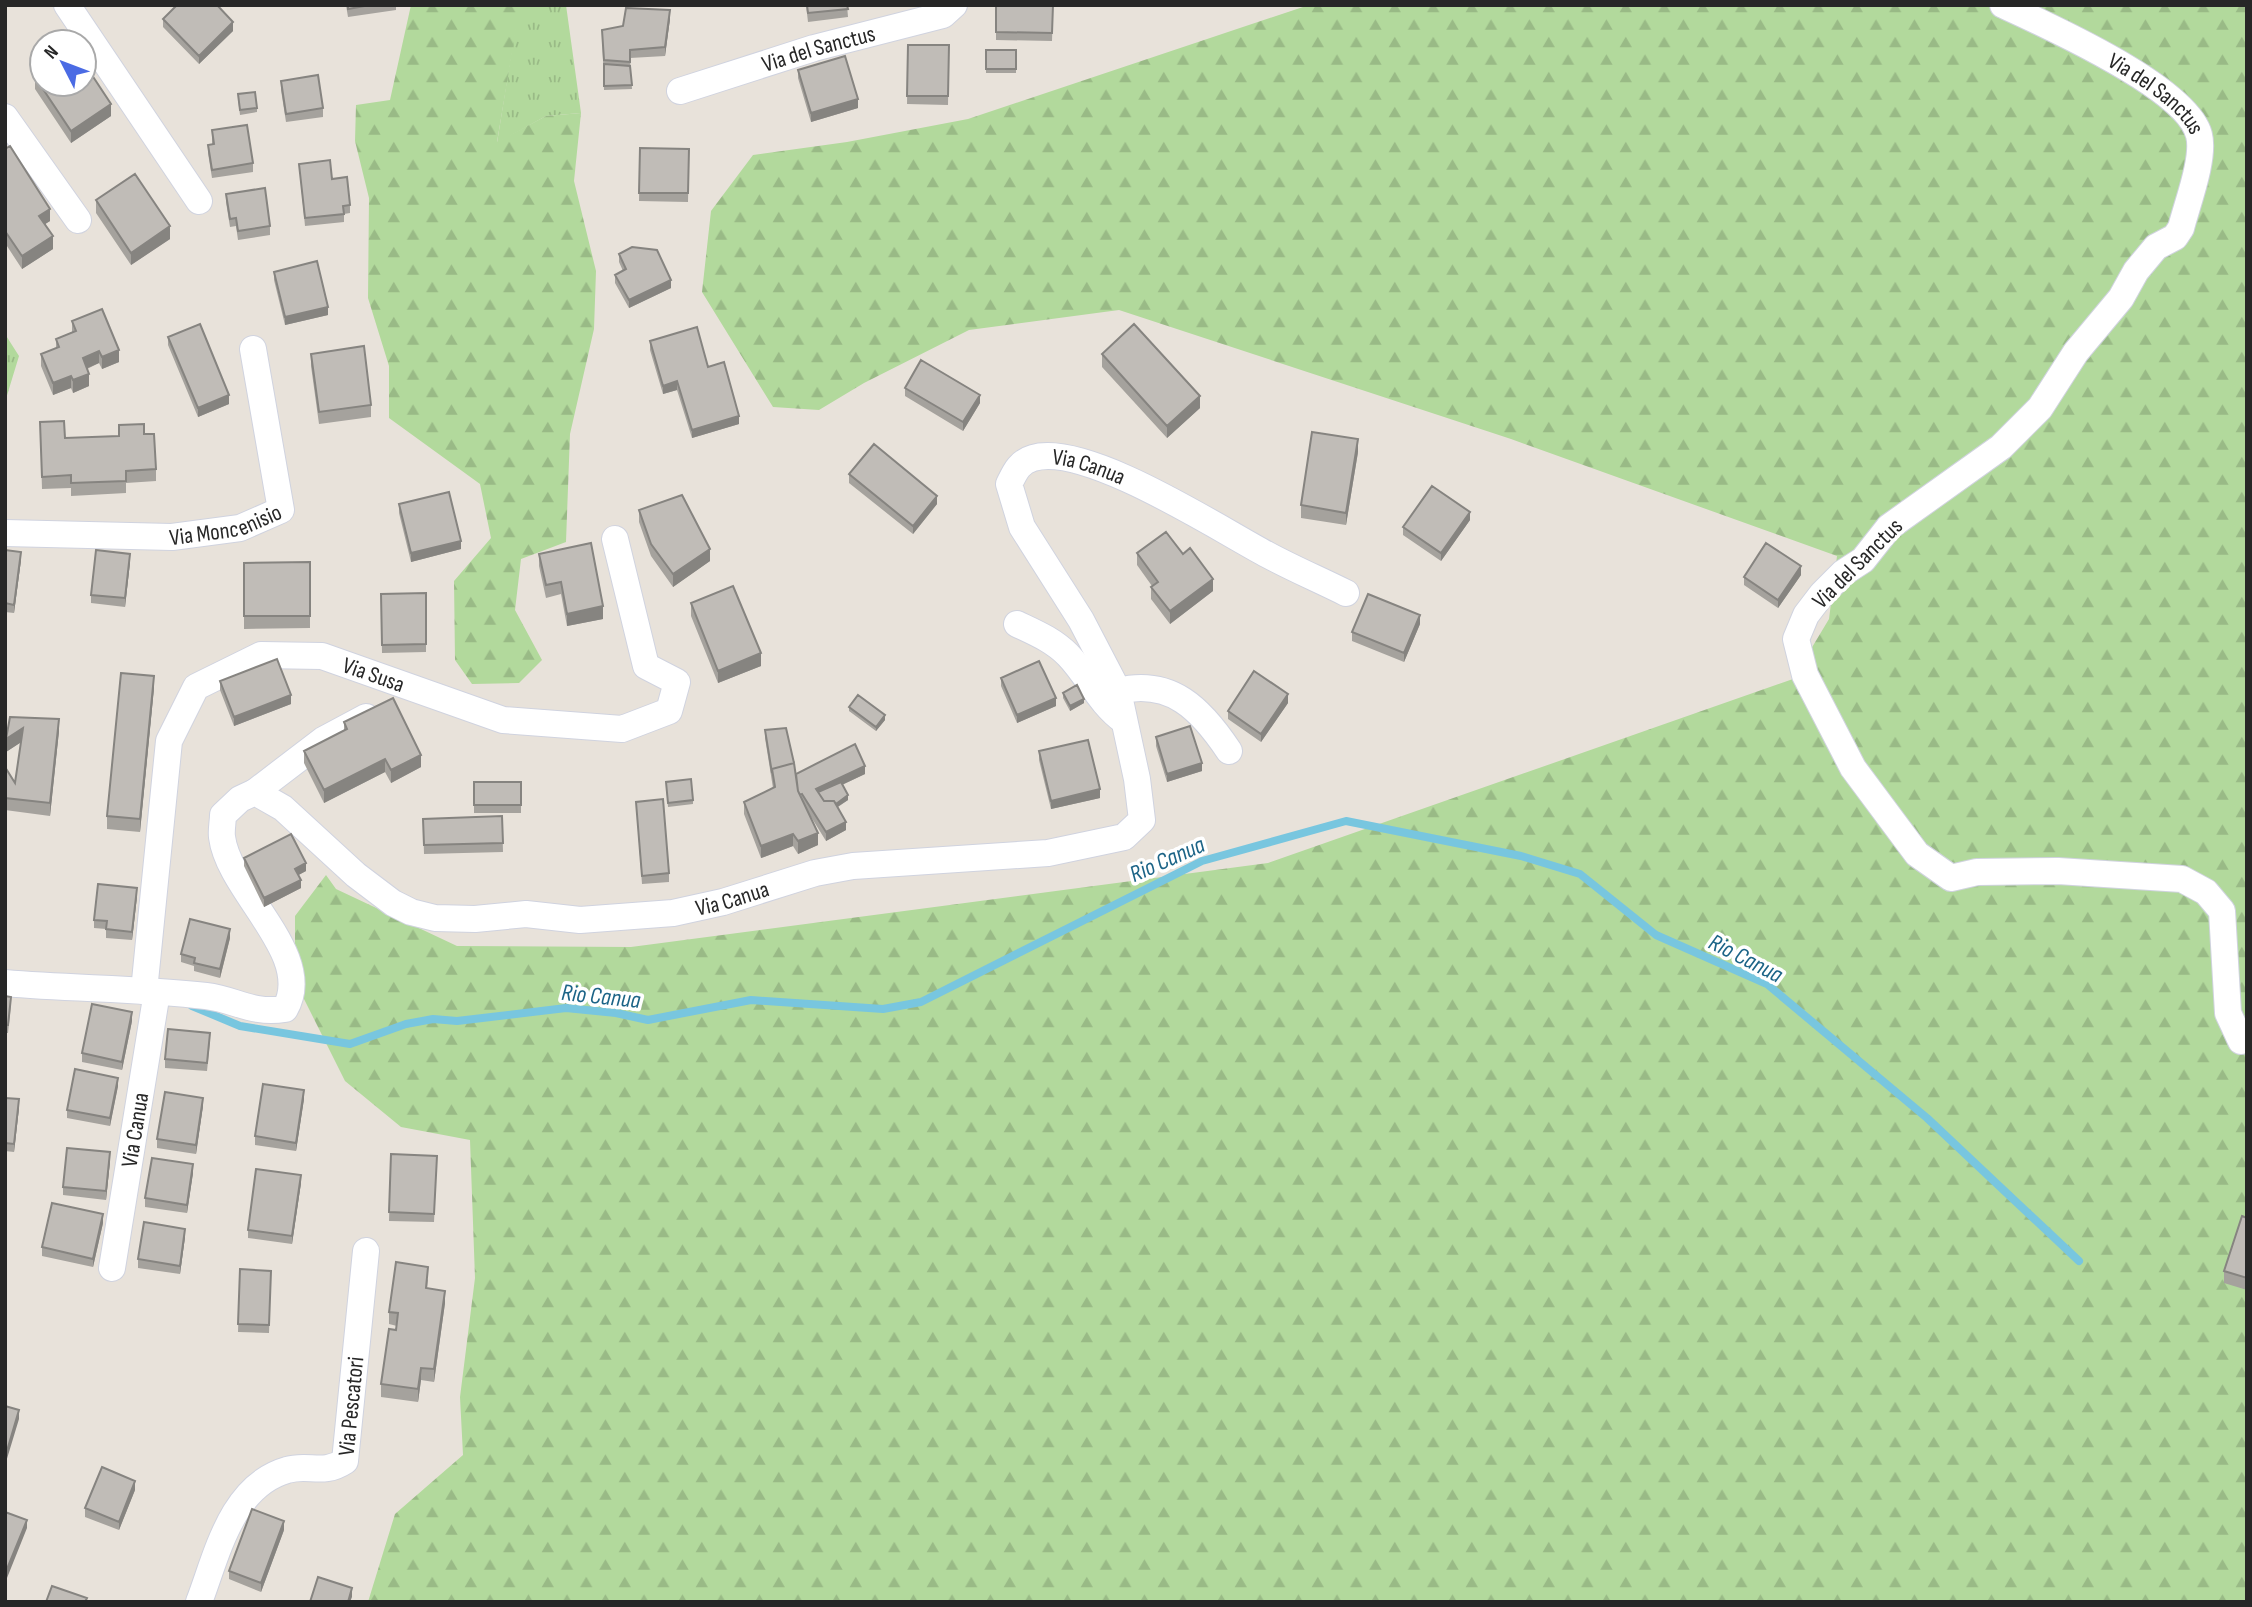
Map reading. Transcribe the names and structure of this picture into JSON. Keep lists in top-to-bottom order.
{
  "streets": {
    "street": [
      "Via del Sanctus",
      "Via Canua",
      "Via Moncenisio",
      "Via Susa",
      "Via Pescatori"
    ]
  },
  "crossings": [
    ["Via Canua", "Via Susa"]
  ],
  "water": ["Rio Canua"],
  "north": "top left"
}
